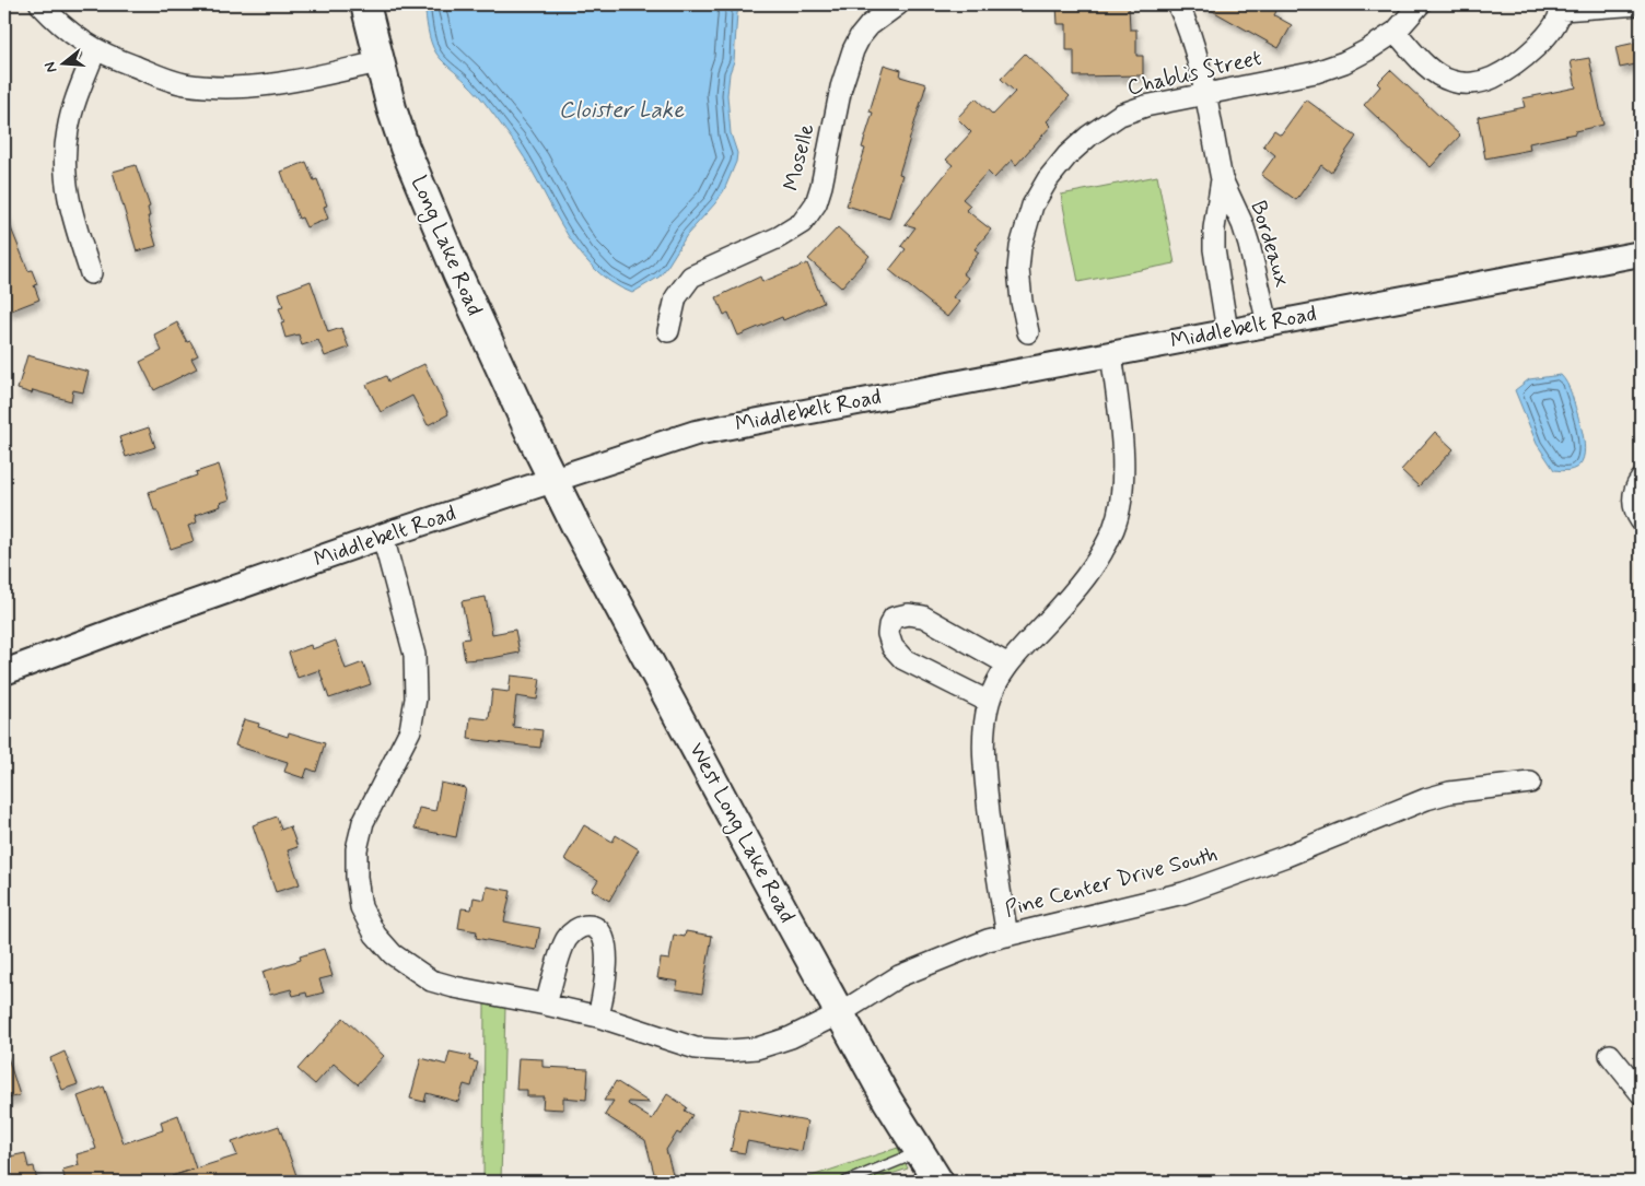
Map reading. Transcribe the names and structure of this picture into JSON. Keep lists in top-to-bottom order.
{
  "streets": {
    "main road": ["Long Lake Road", "West Long Lake Road"],
    "street": [
      "Chablis Street",
      "Moselle",
      "Bordeaux",
      "Middlebelt Road",
      "Pine Center Drive South"
    ]
  },
  "crossings": [
    ["Chablis Street", "Bordeaux"],
    ["Bordeaux", "Middlebelt Road"],
    ["Long Lake Road", "Middlebelt Road"],
    ["Long Lake Road", "West Long Lake Road"],
    ["Middlebelt Road", "West Long Lake Road"],
    ["Middlebelt Road", "Pine Center Drive South"],
    ["West Long Lake Road", "Pine Center Drive South"]
  ],
  "water": ["Cloister Lake"],
  "north": "left"
}
